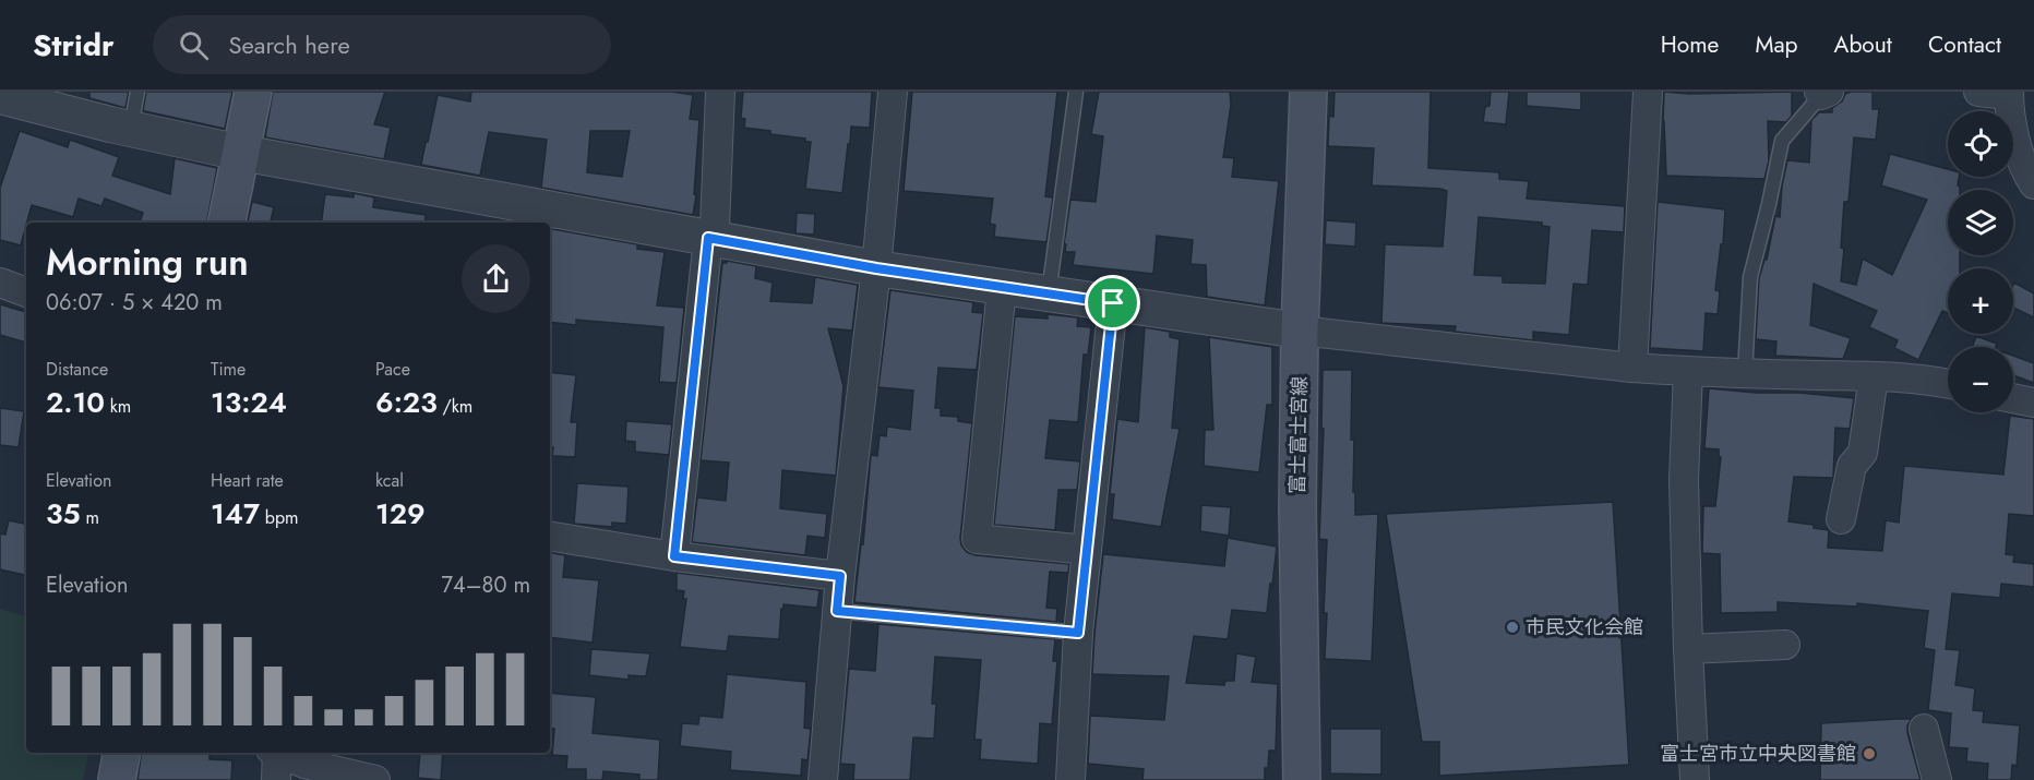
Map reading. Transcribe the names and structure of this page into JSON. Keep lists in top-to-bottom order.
{
  "streets": {
    "main road": ["富士富士宮線"]
  },
  "places": ["市民文化会館", "富士宮市立中央図書館"],
  "page": {
    "header": "Stridr",
    "search": "Search here",
    "nav": [
      "Home",
      "Map",
      "About",
      "Contact"
    ],
    "map_buttons": ["+", "−"],
    "heading": ["Morning run", "06:07 · 5 × 420 m"],
    "stats": [
      ["Distance", "2.10 km"],
      ["Time", "13:24"],
      ["Pace", "6:23 /km"],
      ["Elevation", "35 m"],
      ["Heart rate", "147 bpm"],
      ["kcal", "129"]
    ],
    "chart": ["Elevation", "74–80 m"]
  }
}
